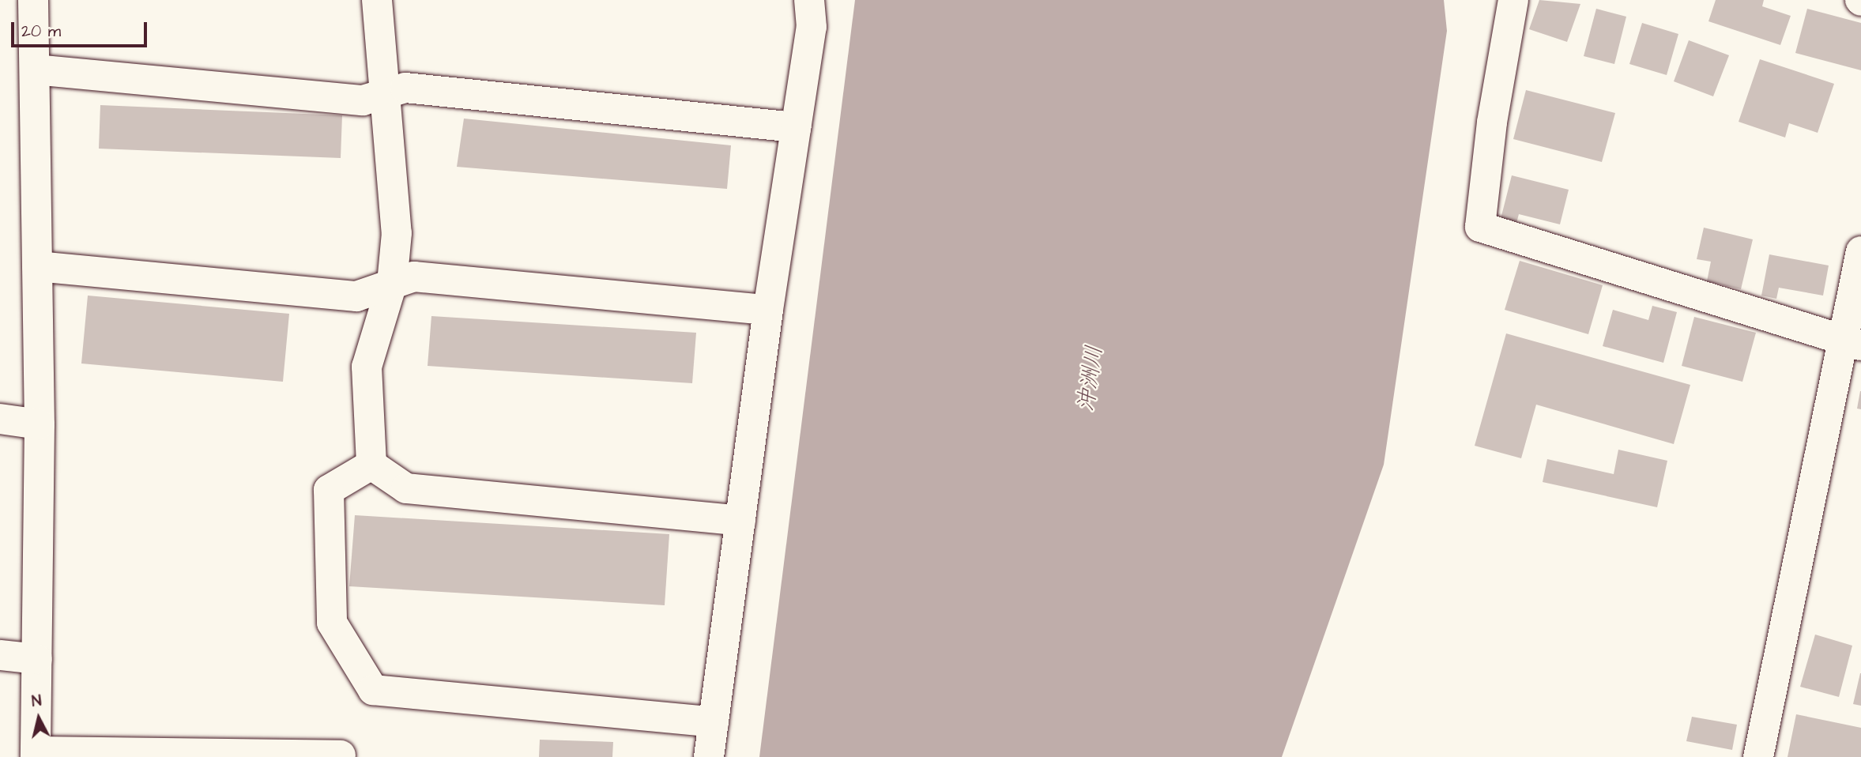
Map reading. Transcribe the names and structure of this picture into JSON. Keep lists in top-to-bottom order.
{
  "water": ["沖洲川"],
  "scale_bar": "20 m",
  "north": "top"
}
